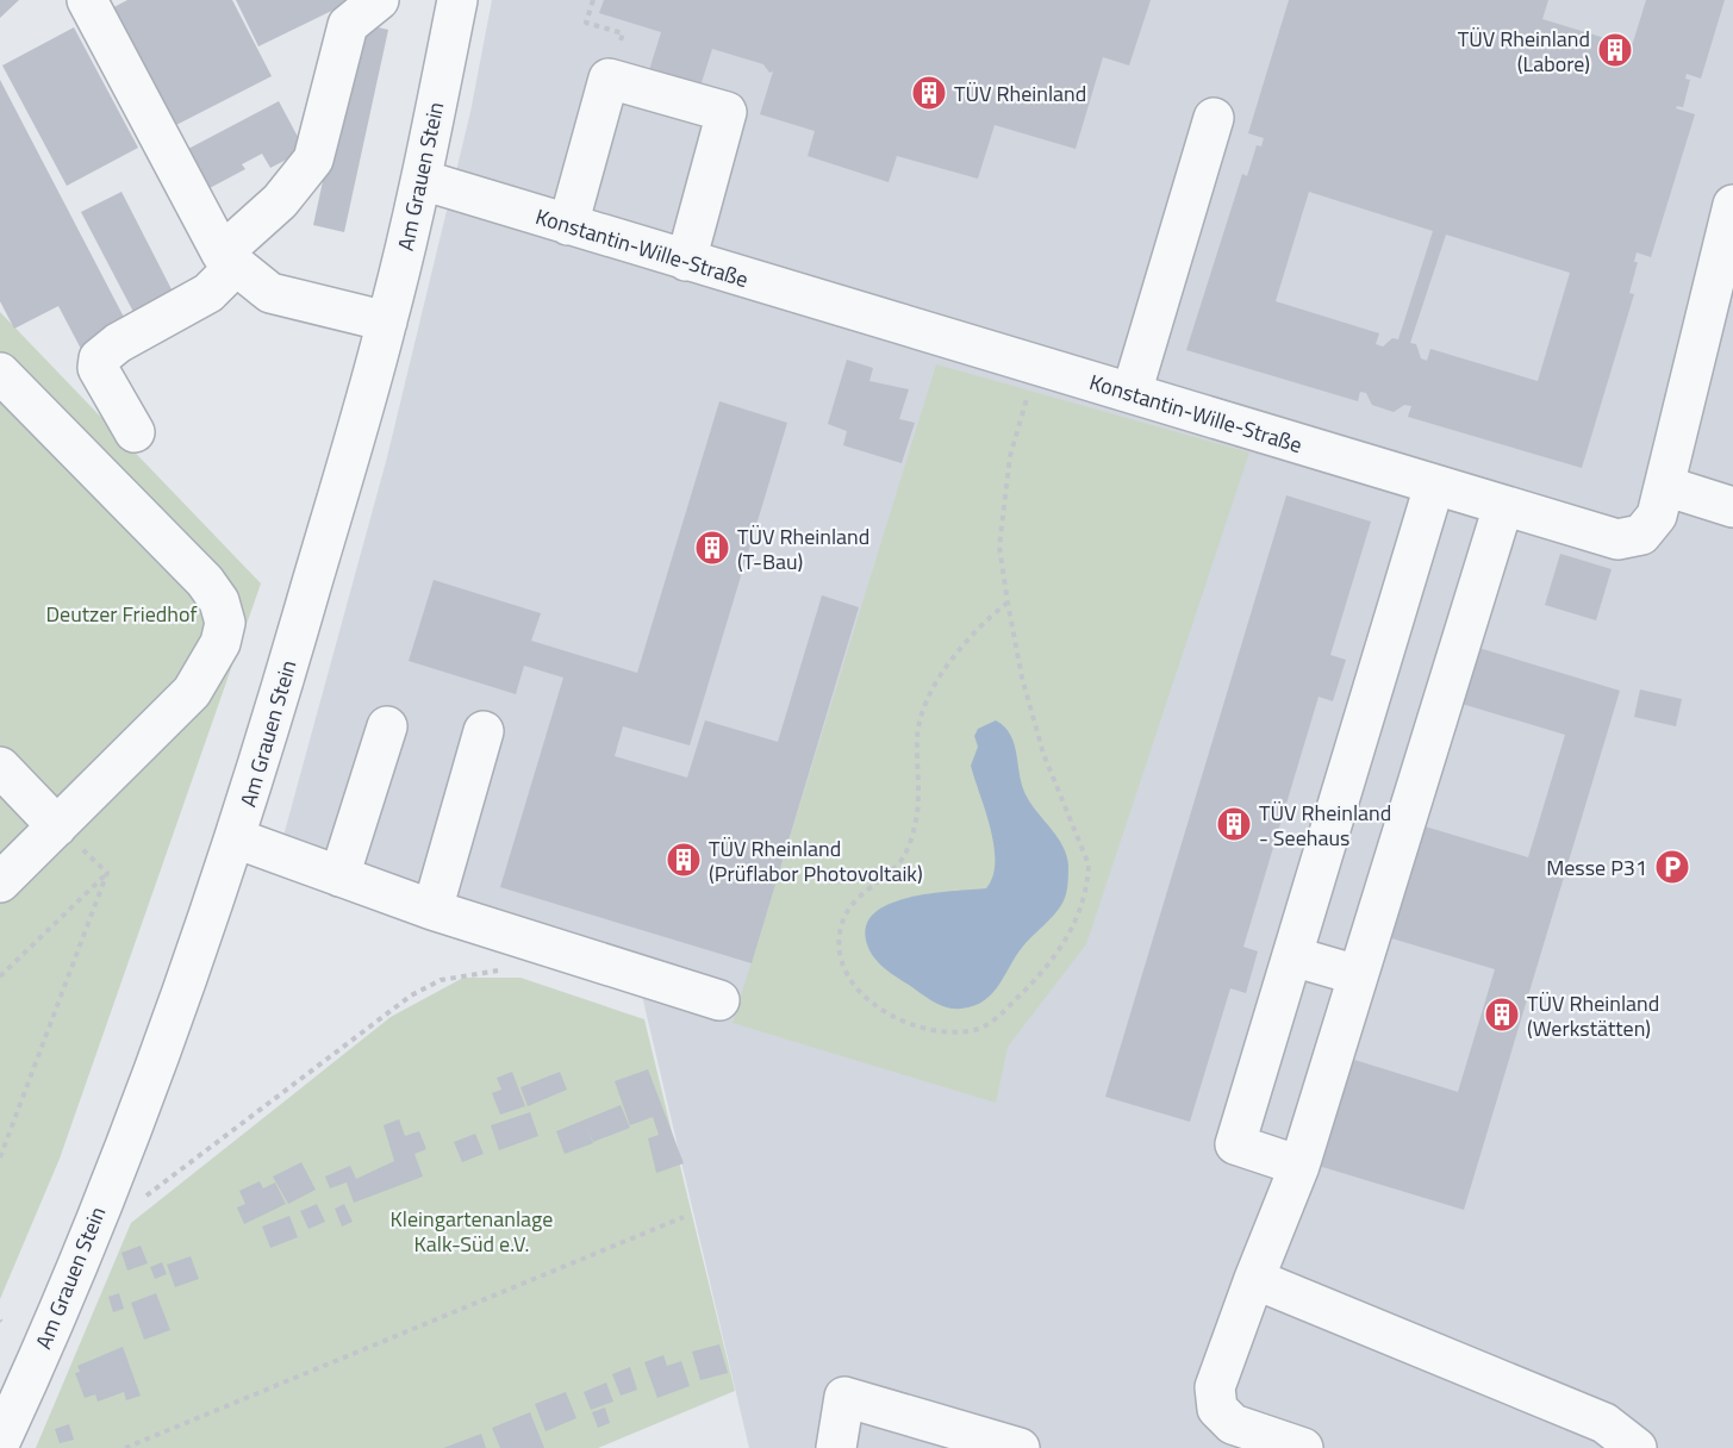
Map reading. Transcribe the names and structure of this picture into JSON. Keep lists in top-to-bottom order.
{
  "streets": {
    "street": ["Am Grauen Stein", "Konstantin-Wille-Straße"]
  },
  "crossings": [
    ["Am Grauen Stein", "Konstantin-Wille-Straße"]
  ],
  "parks": ["Deutzer Friedhof", "Kleingartenanlage Kalk-Süd e.V."],
  "places": {
    "building": [
      "TÜV Rheinland (Labore)",
      "TÜV Rheinland",
      "TÜV Rheinland (T-Bau)",
      "TÜV Rheinland - Seehaus",
      "TÜV Rheinland (Prüflabor Photovoltaik)",
      "TÜV Rheinland (Werkstätten)"
    ],
    "parking": ["Messe P31"]
  }
}
